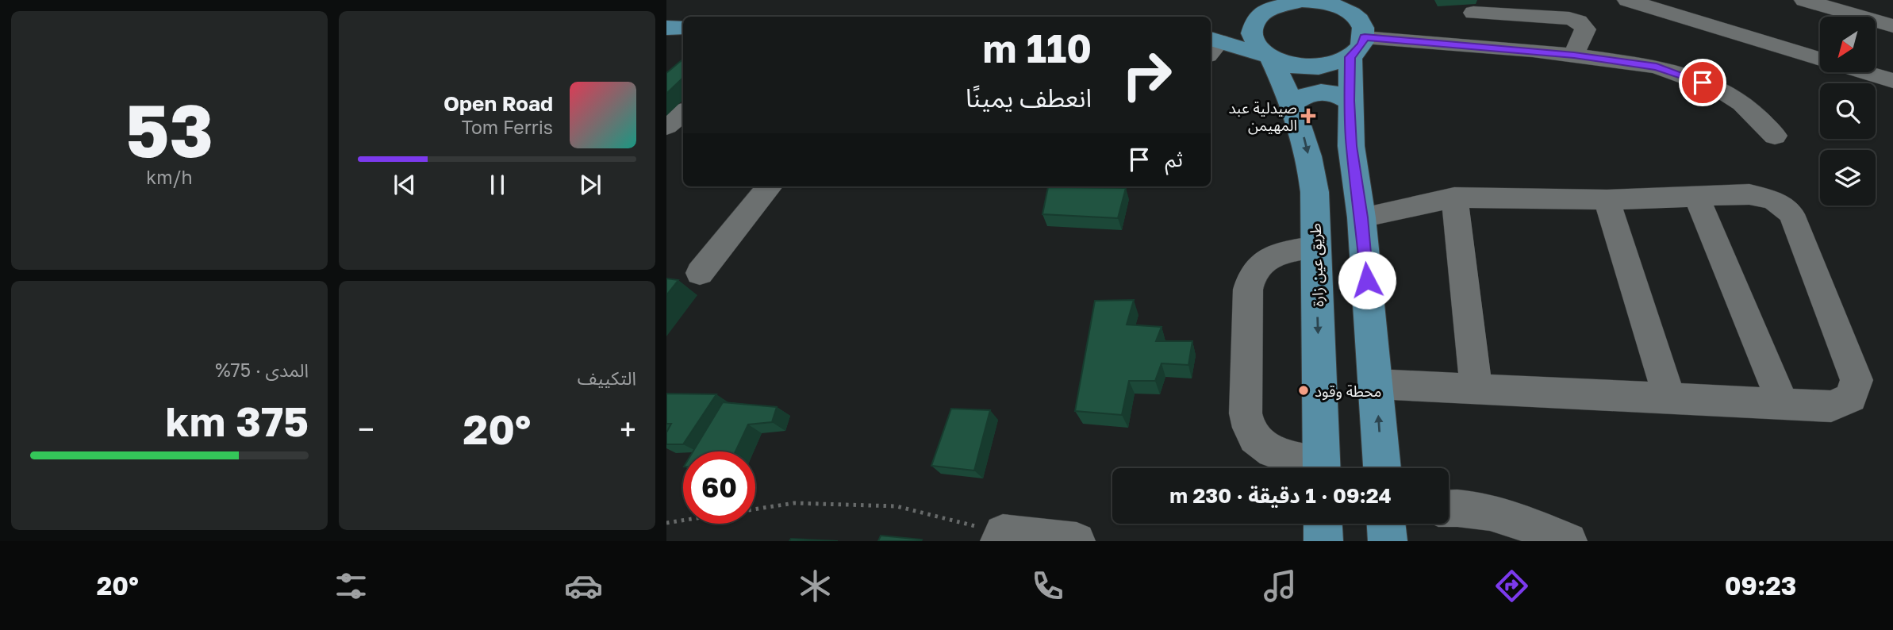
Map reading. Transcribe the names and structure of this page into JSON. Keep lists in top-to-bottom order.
{
  "streets": {
    "main road": ["طريق عين زارة"]
  },
  "places": {
    "health": ["صيدلية عبد المهيمن"],
    "other": ["محطة وقود"]
  },
  "north": "bottom left",
  "page": {
    "tile": [
      ["53", "km/h"],
      "التكييف",
      ["المدى · 75%", "375 km"]
    ],
    "turn": ["110 m", "انعطف يمينًا"],
    "song": ["Open Road", "Tom Ferris"],
    "then": "ثم",
    "heat": ["−", "20°", "+"],
    "limit": "60",
    "trip": "09:24 · 1 دقيقة · 230 m",
    "tabs": ["09:23", "20°"]
  }
}
